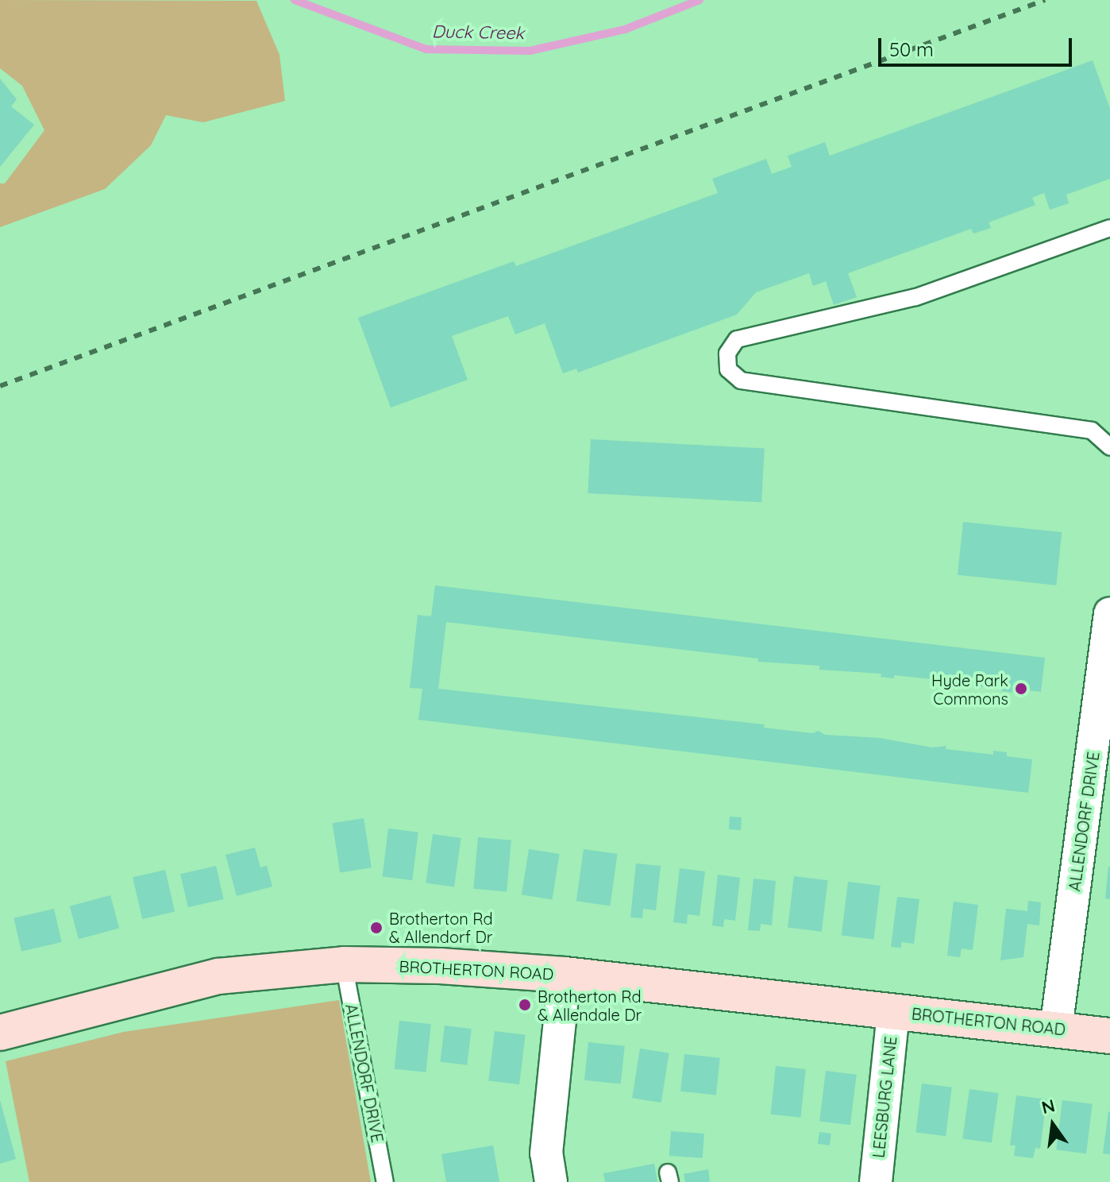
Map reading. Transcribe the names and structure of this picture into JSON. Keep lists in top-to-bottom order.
{
  "streets": {
    "street": ["ALLENDORF DRIVE", "BROTHERTON ROAD", "LEESBURG LANE"]
  },
  "crossings": [
    ["ALLENDORF DRIVE", "BROTHERTON ROAD"],
    ["BROTHERTON ROAD", "LEESBURG LANE"]
  ],
  "water": ["Duck Creek"],
  "places": ["Hyde Park Commons", "Brotherton Rd & Allendorf Dr", "Brotherton Rd & Allendale Dr"],
  "scale_bar": "50 m",
  "north": "top"
}
